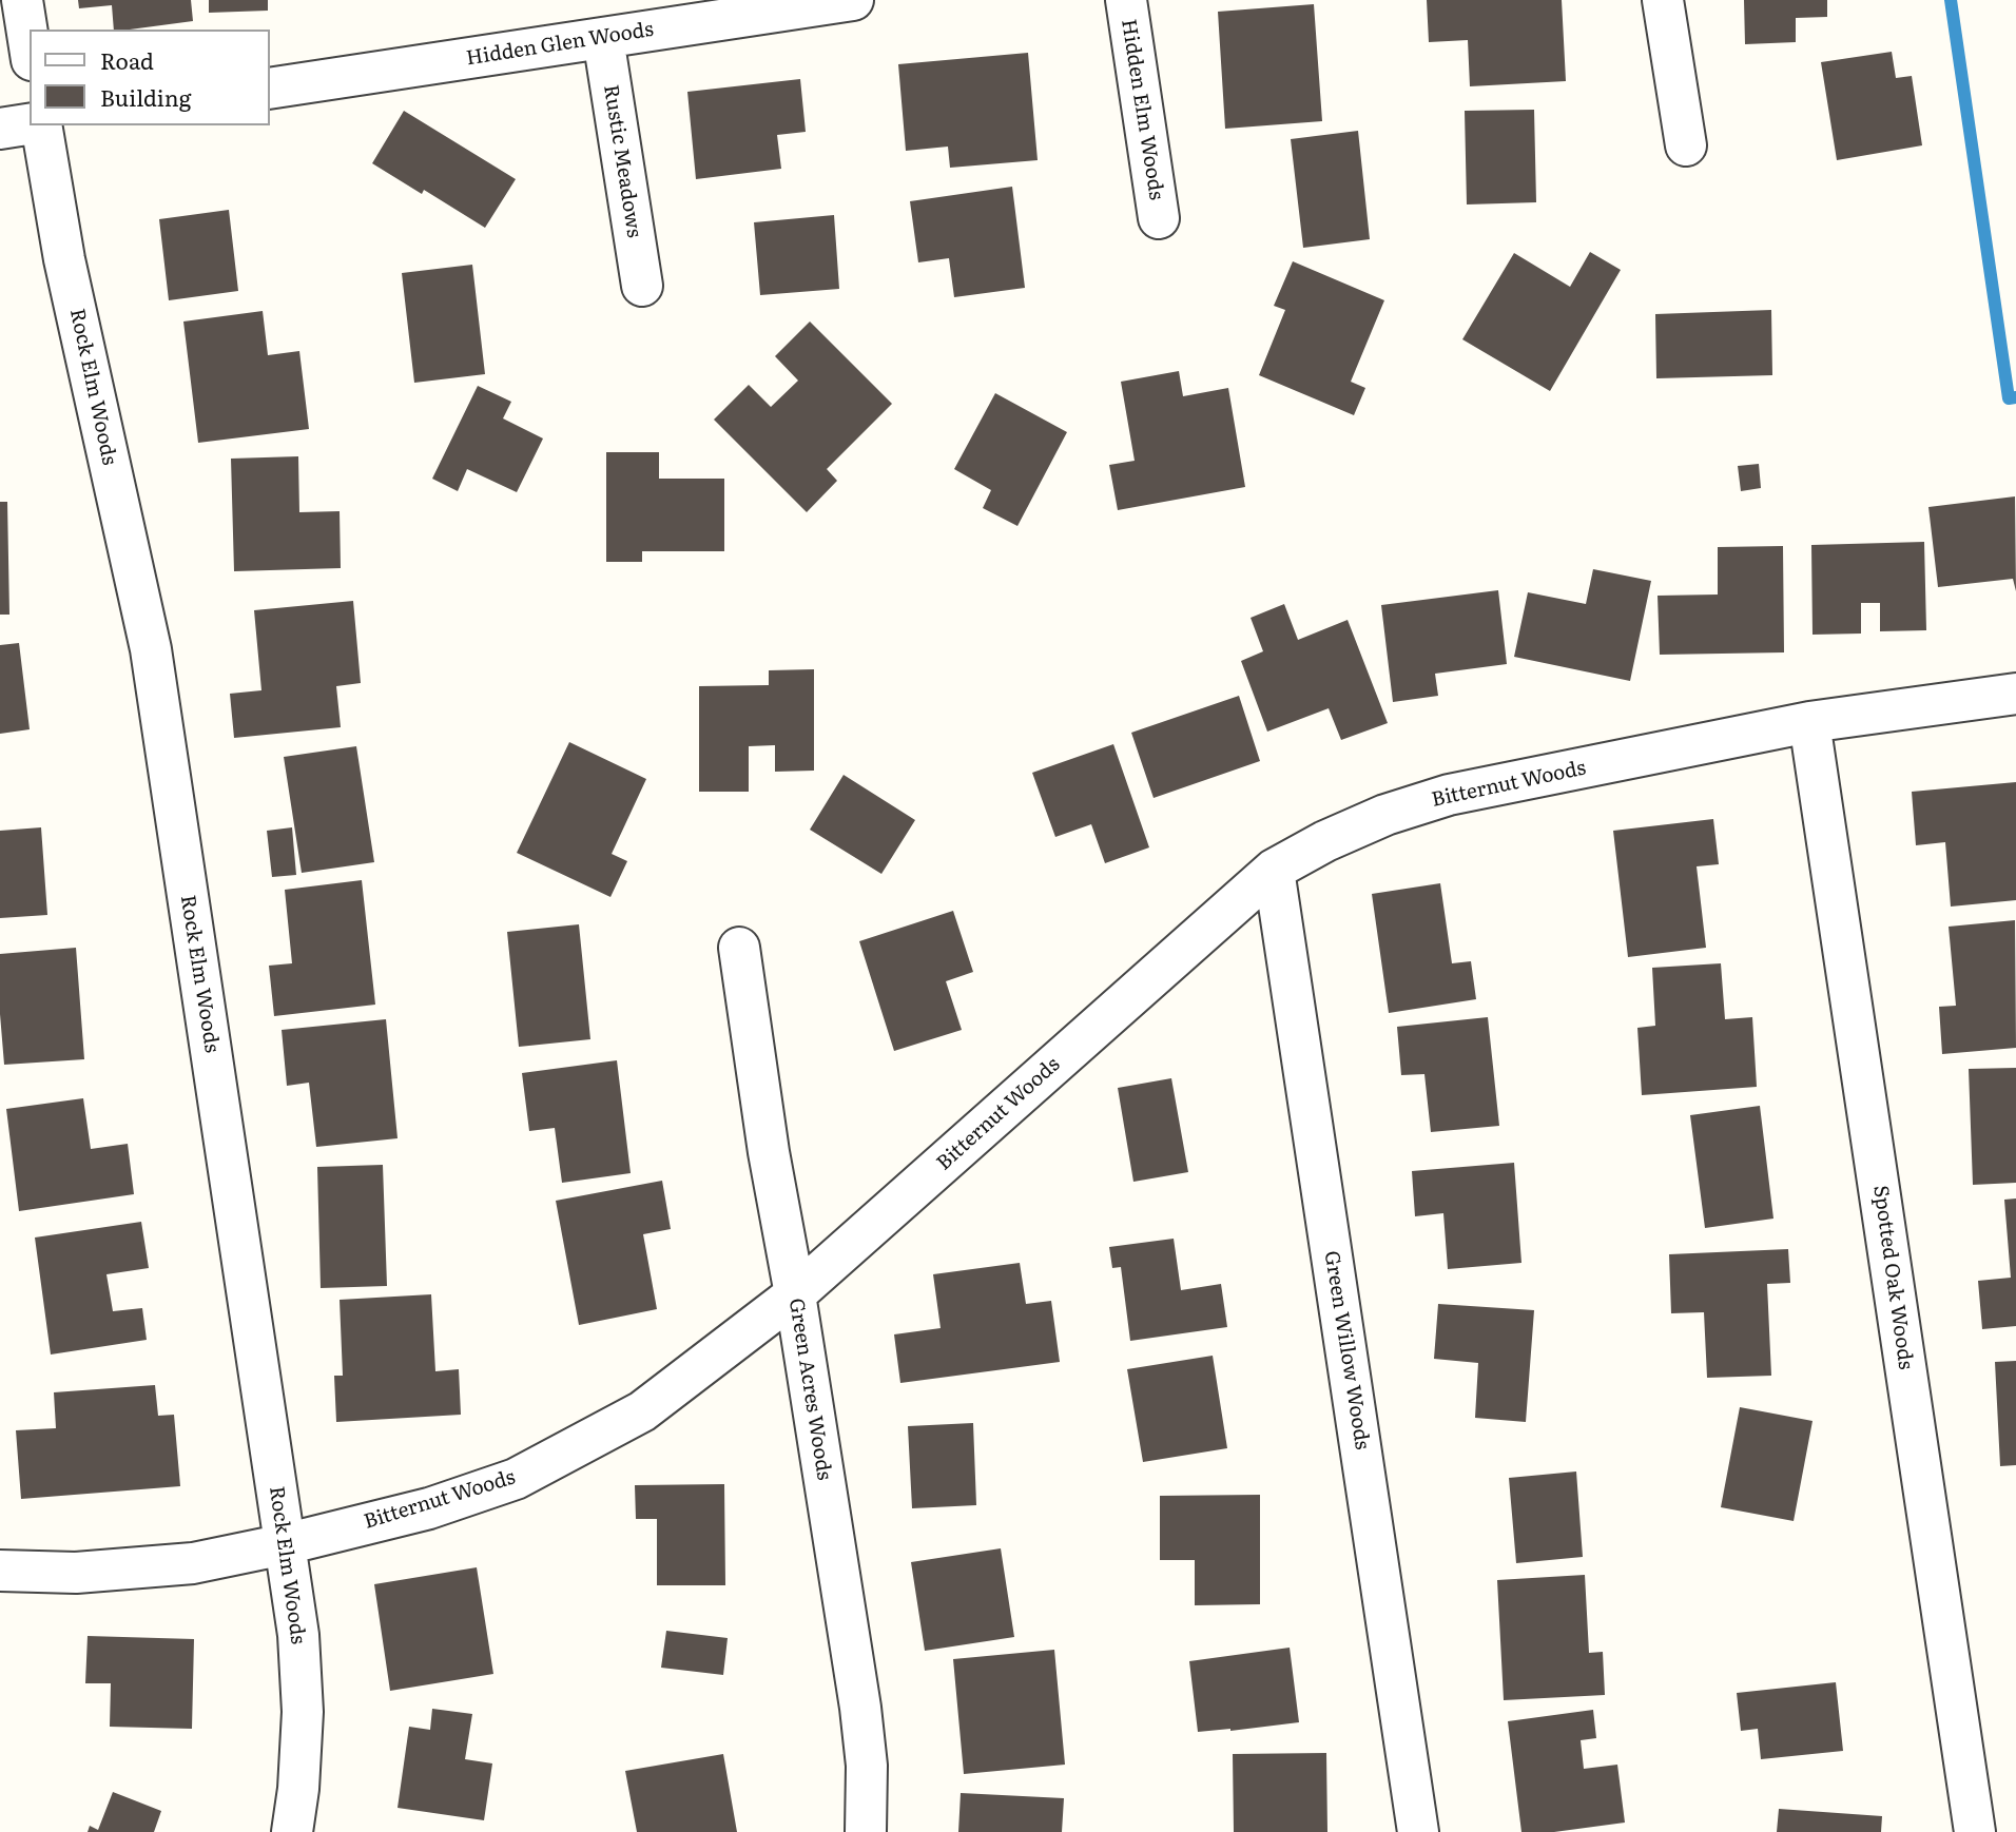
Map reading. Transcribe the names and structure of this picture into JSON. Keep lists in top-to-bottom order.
{
  "streets": {
    "street": [
      "Hidden Glen Woods",
      "Hidden Elm Woods",
      "Rustic Meadows",
      "Rock Elm Woods",
      "Bitternut Woods",
      "Spotted Oak Woods",
      "Green Willow Woods",
      "Green Acres Woods"
    ]
  },
  "crossings": [
    ["Hidden Glen Woods", "Rustic Meadows"],
    ["Rock Elm Woods", "Bitternut Woods"],
    ["Bitternut Woods", "Spotted Oak Woods"],
    ["Bitternut Woods", "Green Willow Woods"],
    ["Bitternut Woods", "Green Acres Woods"]
  ],
  "legend": ["Road", "Building"]
}
